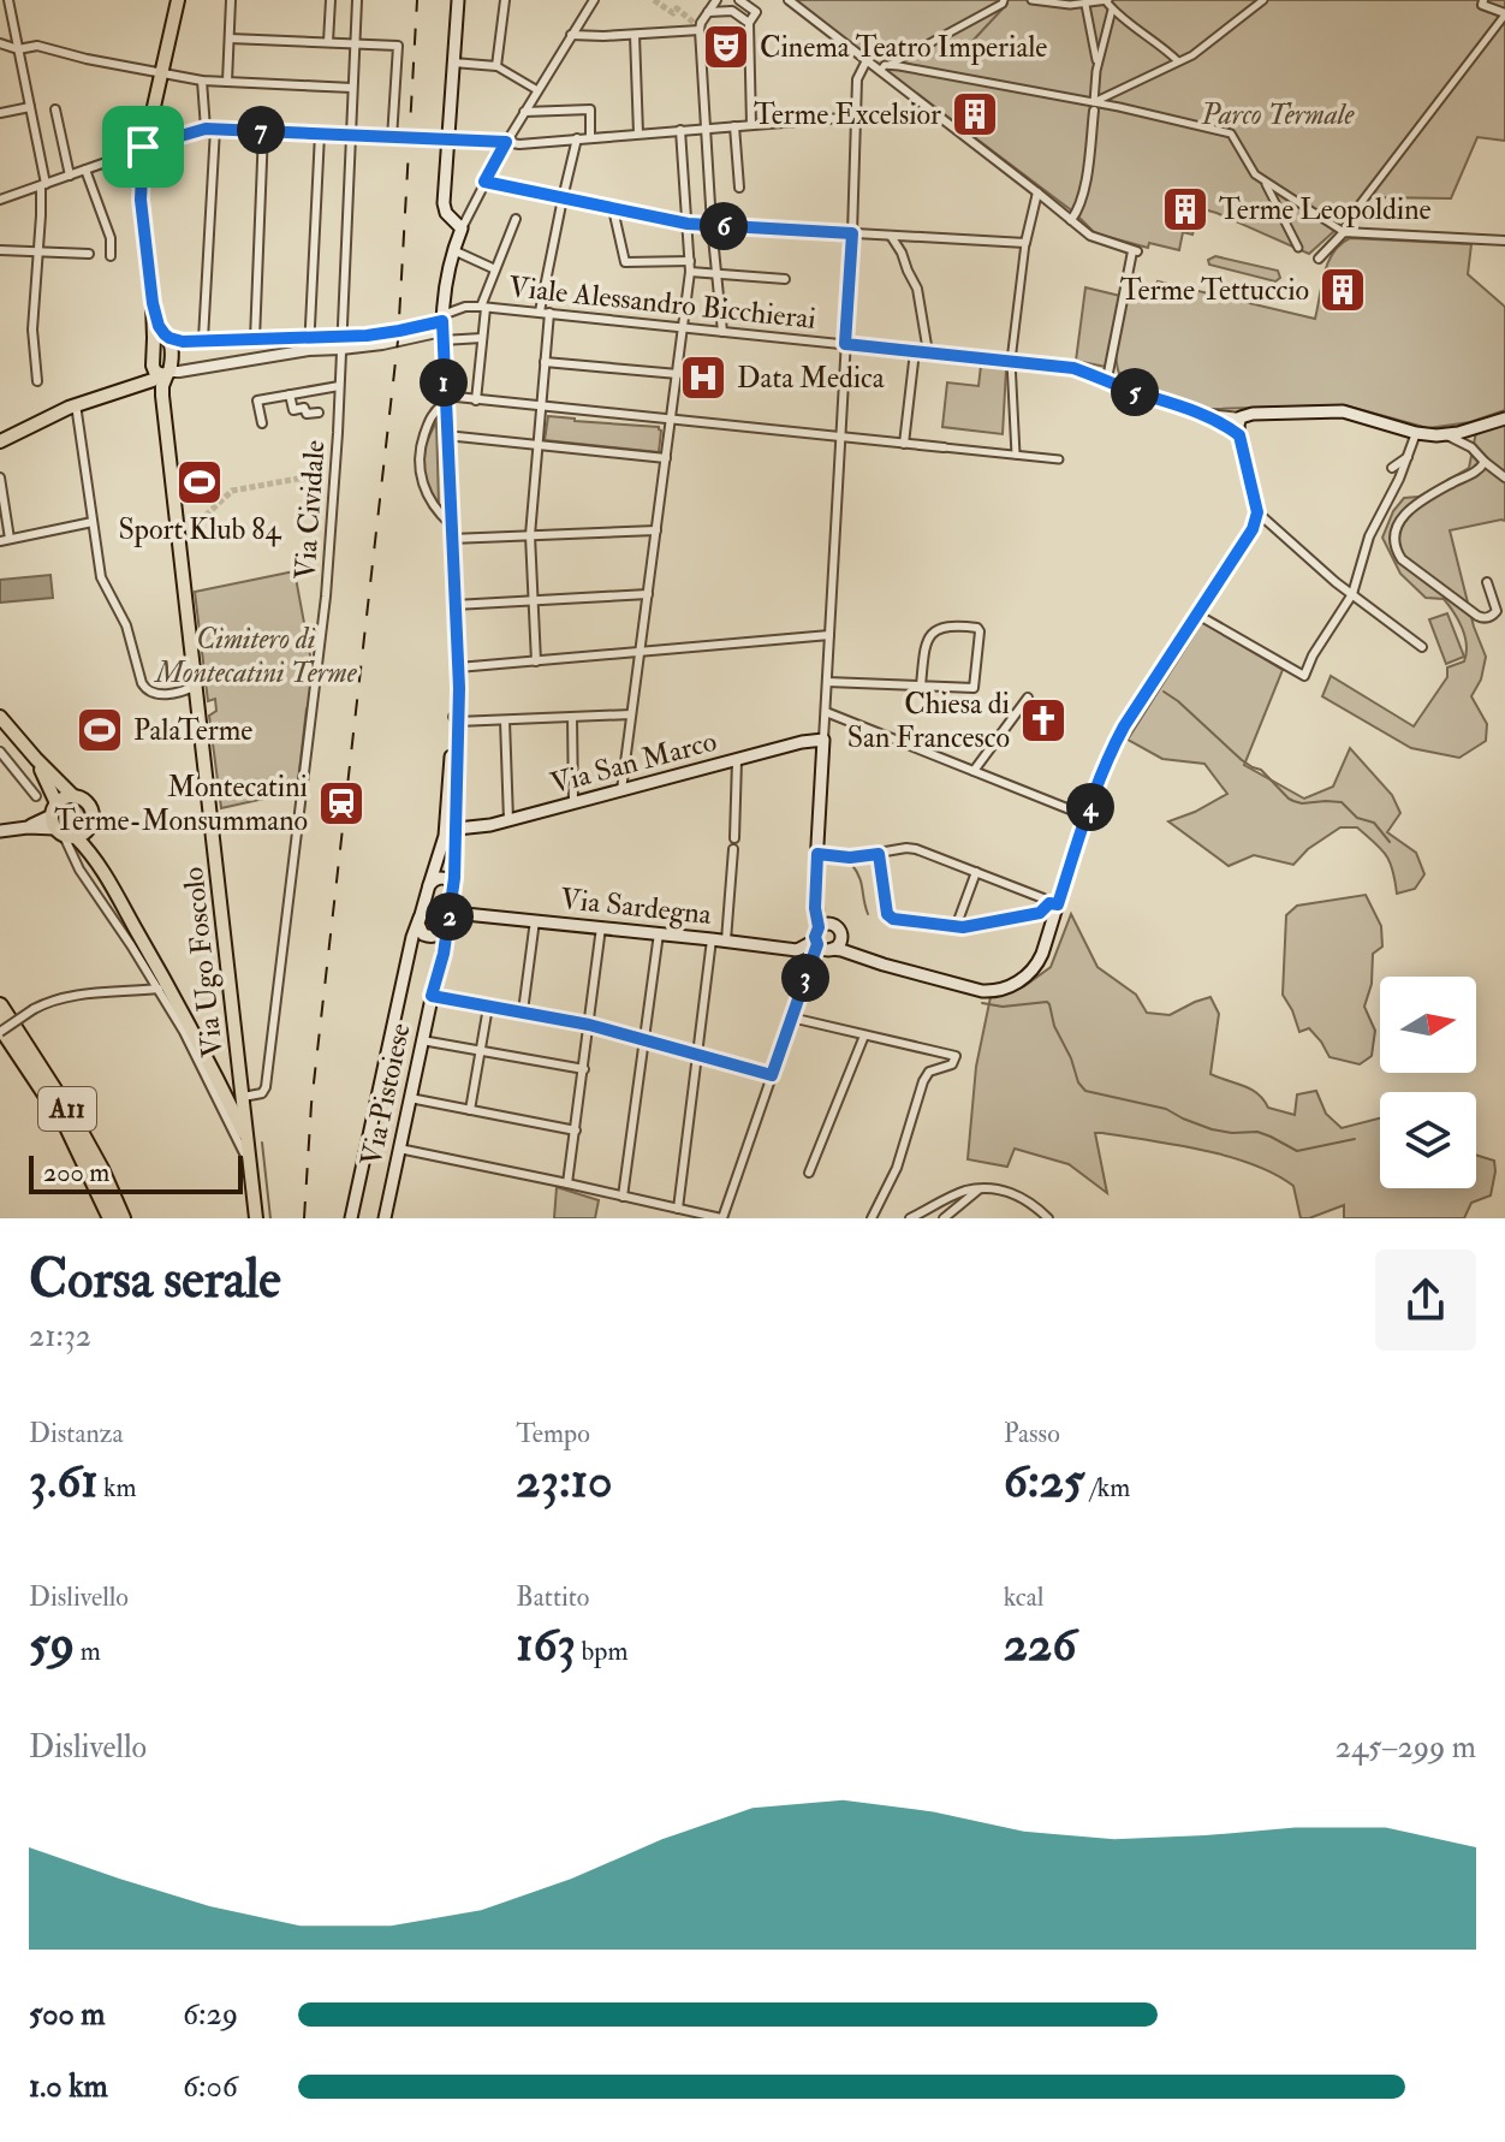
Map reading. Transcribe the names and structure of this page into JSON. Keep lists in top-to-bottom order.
{
  "streets": {
    "highway": ["A11"],
    "main road": [
      "Via San Marco",
      "Via Sardegna",
      "Via Ugo Foscolo",
      "Via Pistoiese"
    ],
    "street": ["Viale Alessandro Bicchierai", "Via Cividale"]
  },
  "crossings": [
    ["Via Cividale", "Via Ugo Foscolo"]
  ],
  "parks": ["Parco Termale", "Cimitero di Montecatini Terme"],
  "places": {
    "theatre": ["Cinema Teatro Imperiale"],
    "building": ["Terme Excelsior", "Terme Leopoldine", "Terme Tettuccio"],
    "hospital": ["Data Medica"],
    "sports": ["Sport Klub 84", "PalaTerme"],
    "church": ["Chiesa di San Francesco"],
    "station": ["Montecatini Terme-Monsummano"]
  },
  "scale_bar": "200 m",
  "north": "right",
  "page": {
    "pins": [
      "7",
      "6",
      "1",
      "5",
      "4",
      "2",
      "3"
    ],
    "scale": "200 m",
    "heading": ["Corsa serale", "21:32"],
    "stats": [
      ["Distanza", "3.61 km"],
      ["Tempo", "23:10"],
      ["Passo", "6:25 /km"],
      ["Dislivello", "59 m"],
      ["Battito", "163 bpm"],
      ["kcal", "226"]
    ],
    "chart": ["Dislivello", "245–299 m"],
    "list": [
      {
        "name": "500 m",
        "note": "6:29"
      },
      {
        "name": "1.0 km",
        "note": "6:06"
      }
    ]
  }
}
